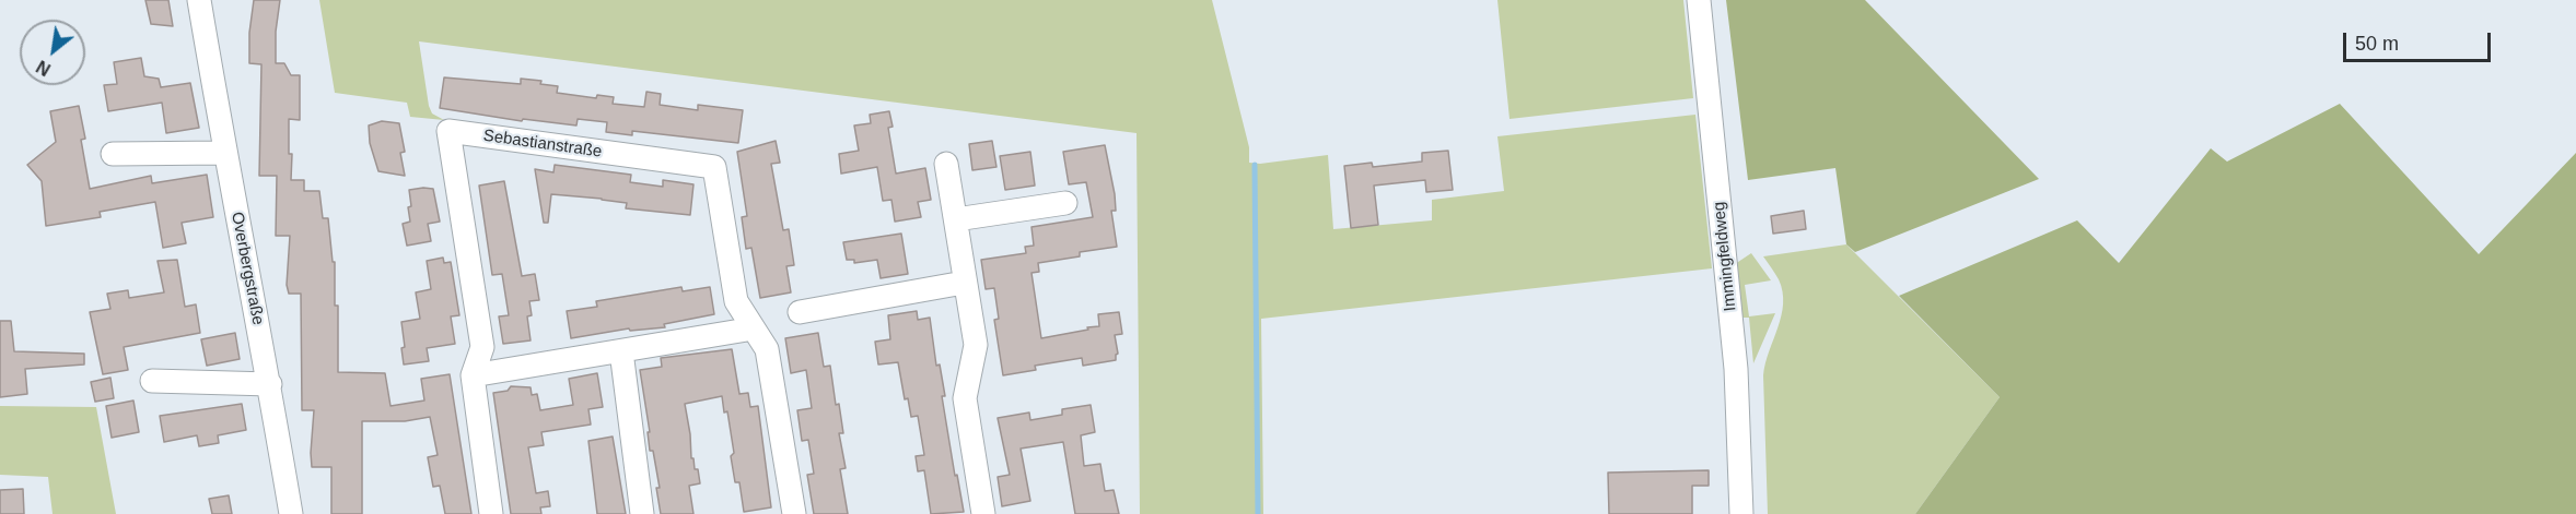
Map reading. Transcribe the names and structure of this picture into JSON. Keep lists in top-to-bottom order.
{
  "streets": {
    "street": ["Sebastianstraße", "Immingfeldweg", "Overbergstraße"]
  },
  "scale_bar": "50 m",
  "north": "bottom left"
}
